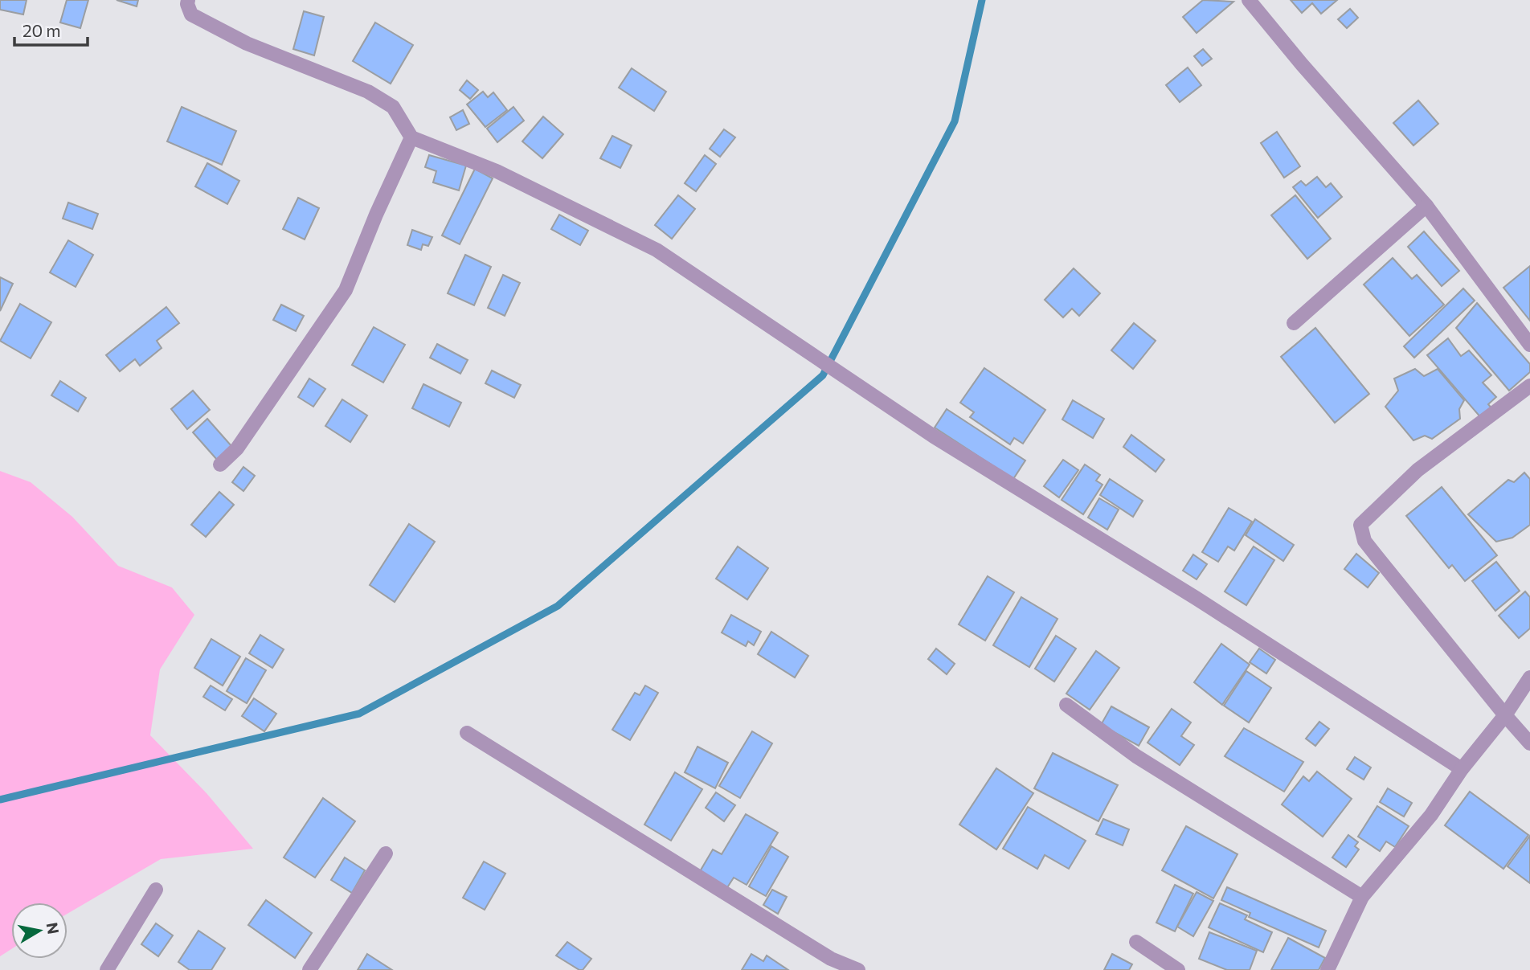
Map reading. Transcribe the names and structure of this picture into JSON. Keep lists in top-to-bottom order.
{
  "scale_bar": "20 m",
  "north": "right"
}
